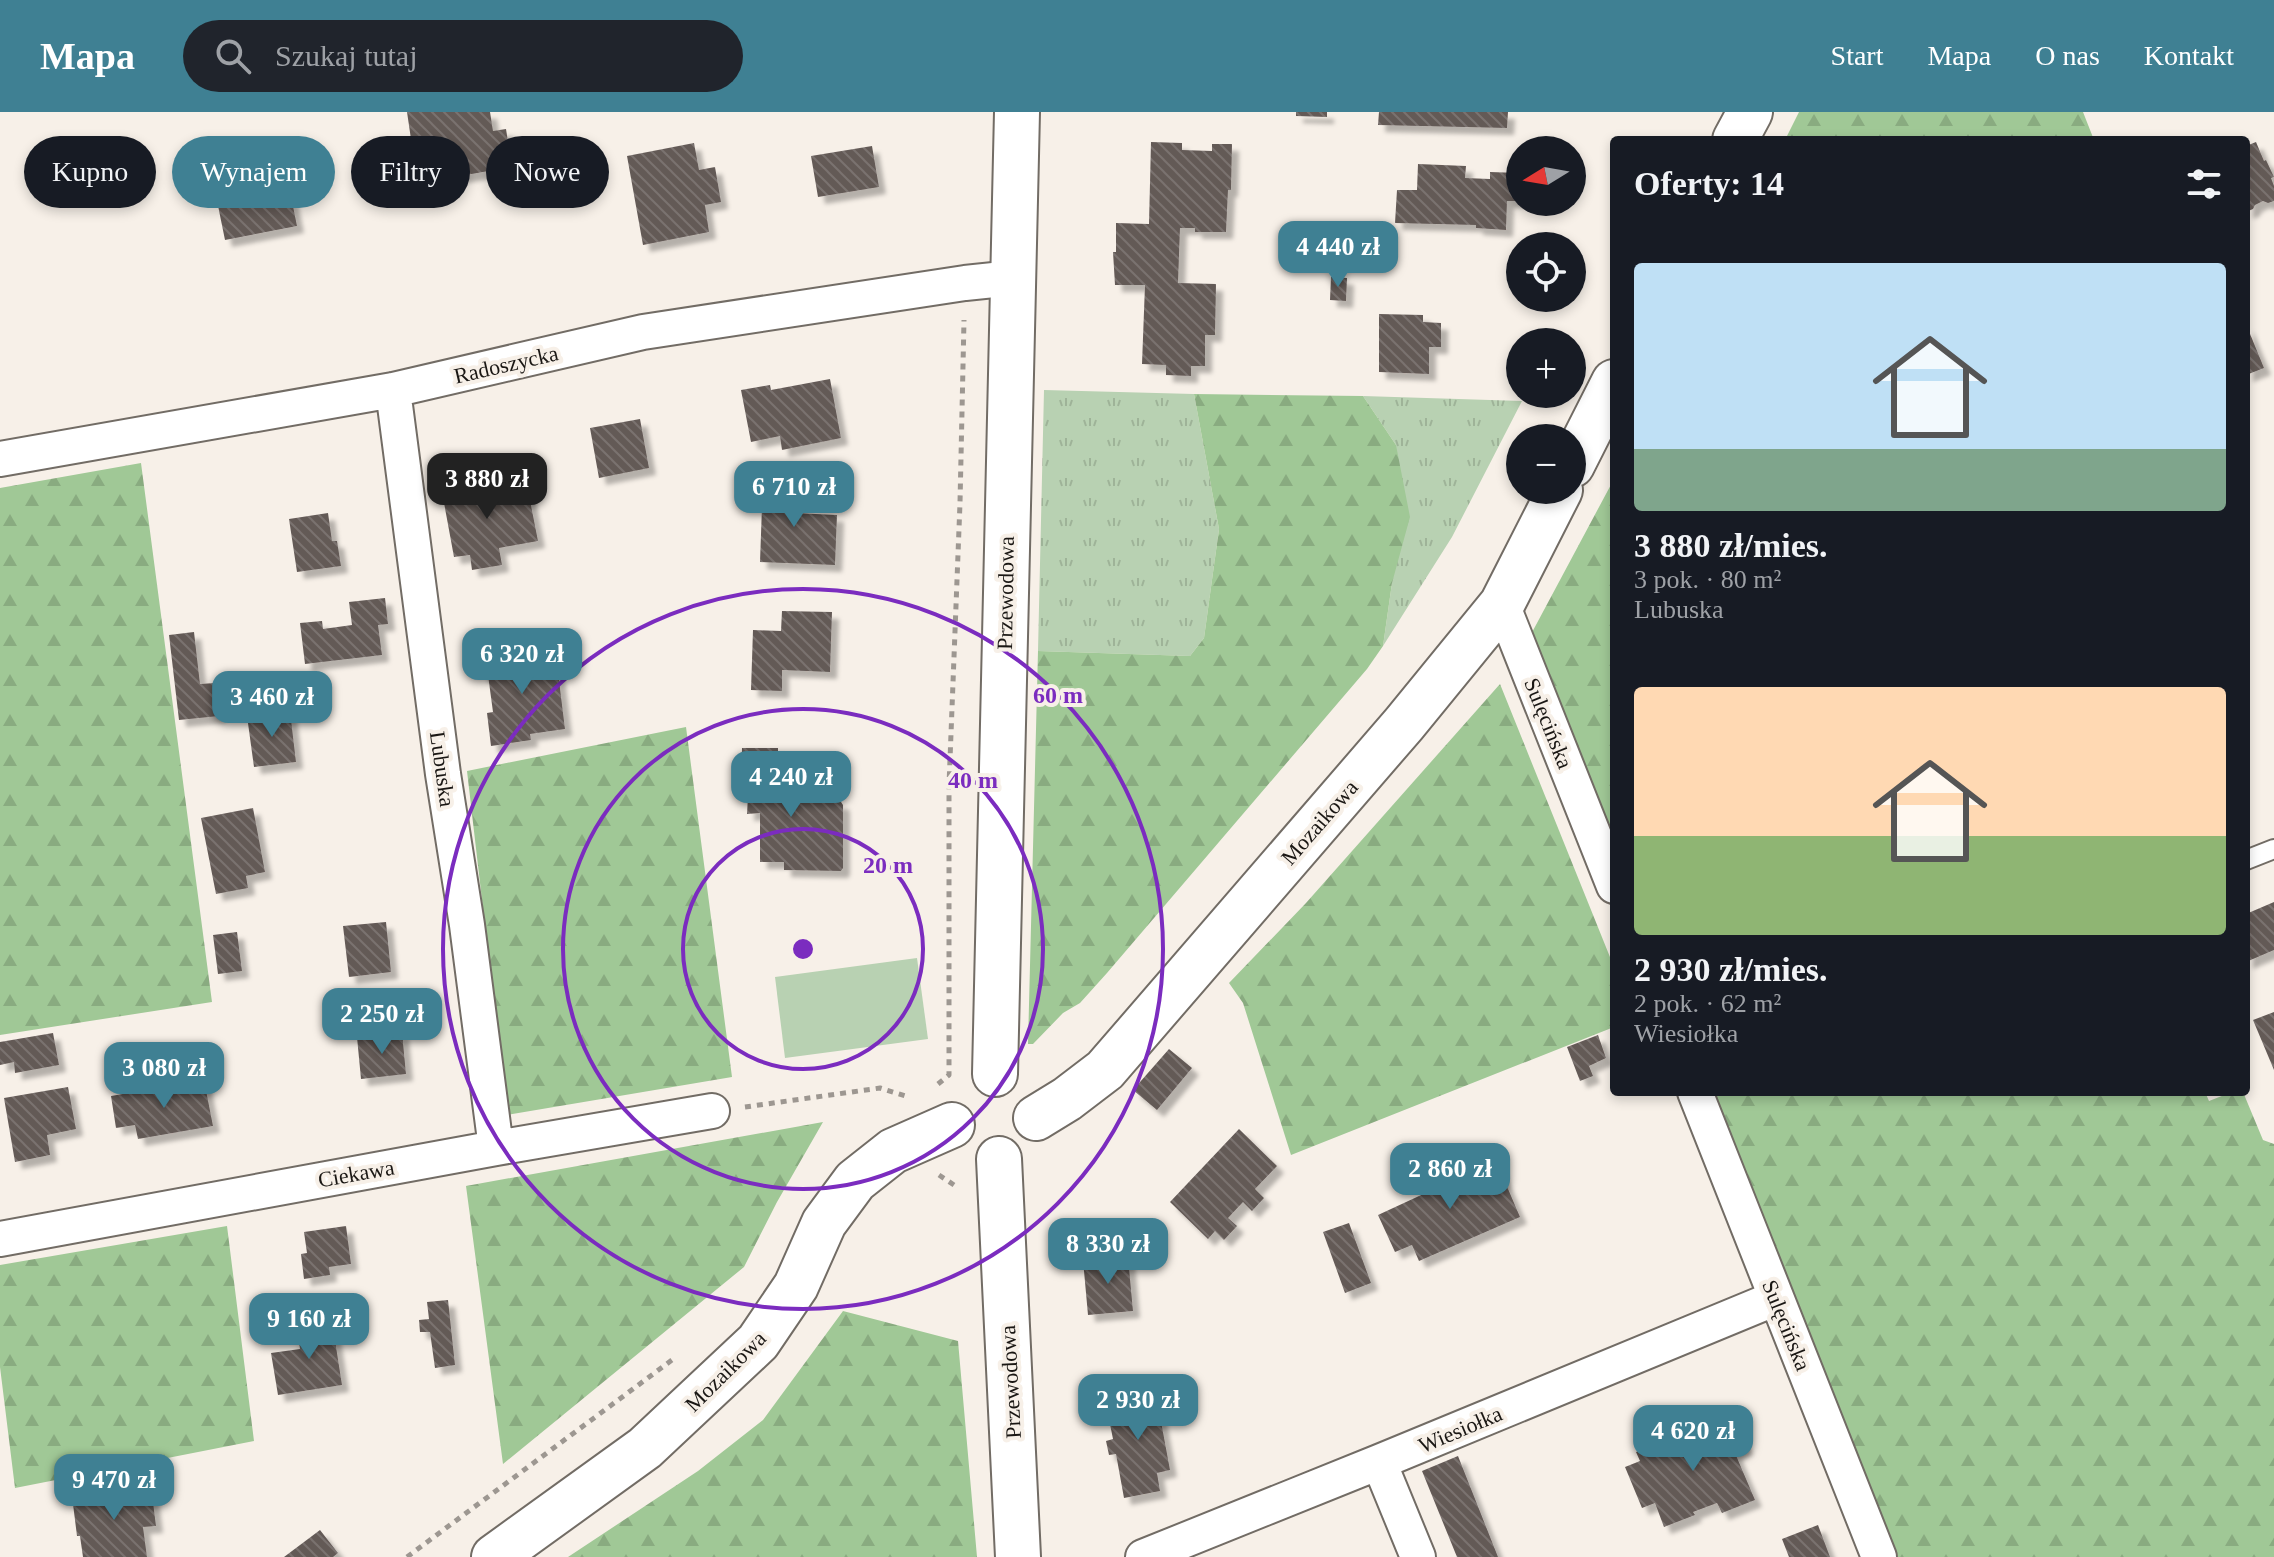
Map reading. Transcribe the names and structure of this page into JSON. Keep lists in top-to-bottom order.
{
  "streets": {
    "street": [
      "Radoszycka",
      "Przewodowa",
      "Sulęcińska",
      "Lubuska",
      "Mozaikowa",
      "Ciekawa",
      "Wiesiołka"
    ]
  },
  "crossings": [
    ["Radoszycka", "Przewodowa"],
    ["Radoszycka", "Lubuska"],
    ["Przewodowa", "Mozaikowa"],
    ["Sulęcińska", "Mozaikowa"],
    ["Sulęcińska", "Wiesiołka"],
    ["Lubuska", "Ciekawa"]
  ],
  "north": "left",
  "page": {
    "header": "Mapa",
    "search": "Szukaj tutaj",
    "nav": [
      "Start",
      "Mapa",
      "O nas",
      "Kontakt"
    ],
    "map_buttons": ["+", "−"],
    "chip": [
      "Kupno",
      "Wynajem",
      "Filtry",
      "Nowe"
    ],
    "heading": "Oferty: 14",
    "price": [
      "4 440 zł",
      "3 880 zł",
      "6 710 zł",
      "6 320 zł",
      "3 460 zł",
      "4 240 zł",
      "2 250 zł",
      "3 080 zł",
      "2 860 zł",
      "8 330 zł",
      "9 160 zł",
      "2 930 zł",
      "4 620 zł",
      "9 470 zł"
    ],
    "list": [
      {
        "name": "3 880 zł/mies.",
        "note": "3 pok. · 80 m² · Lubuska"
      },
      {
        "name": "2 930 zł/mies.",
        "note": "2 pok. · 62 m² · Wiesiołka"
      }
    ]
  },
  "rings": ["60 m", "40 m", "20 m"]
}
